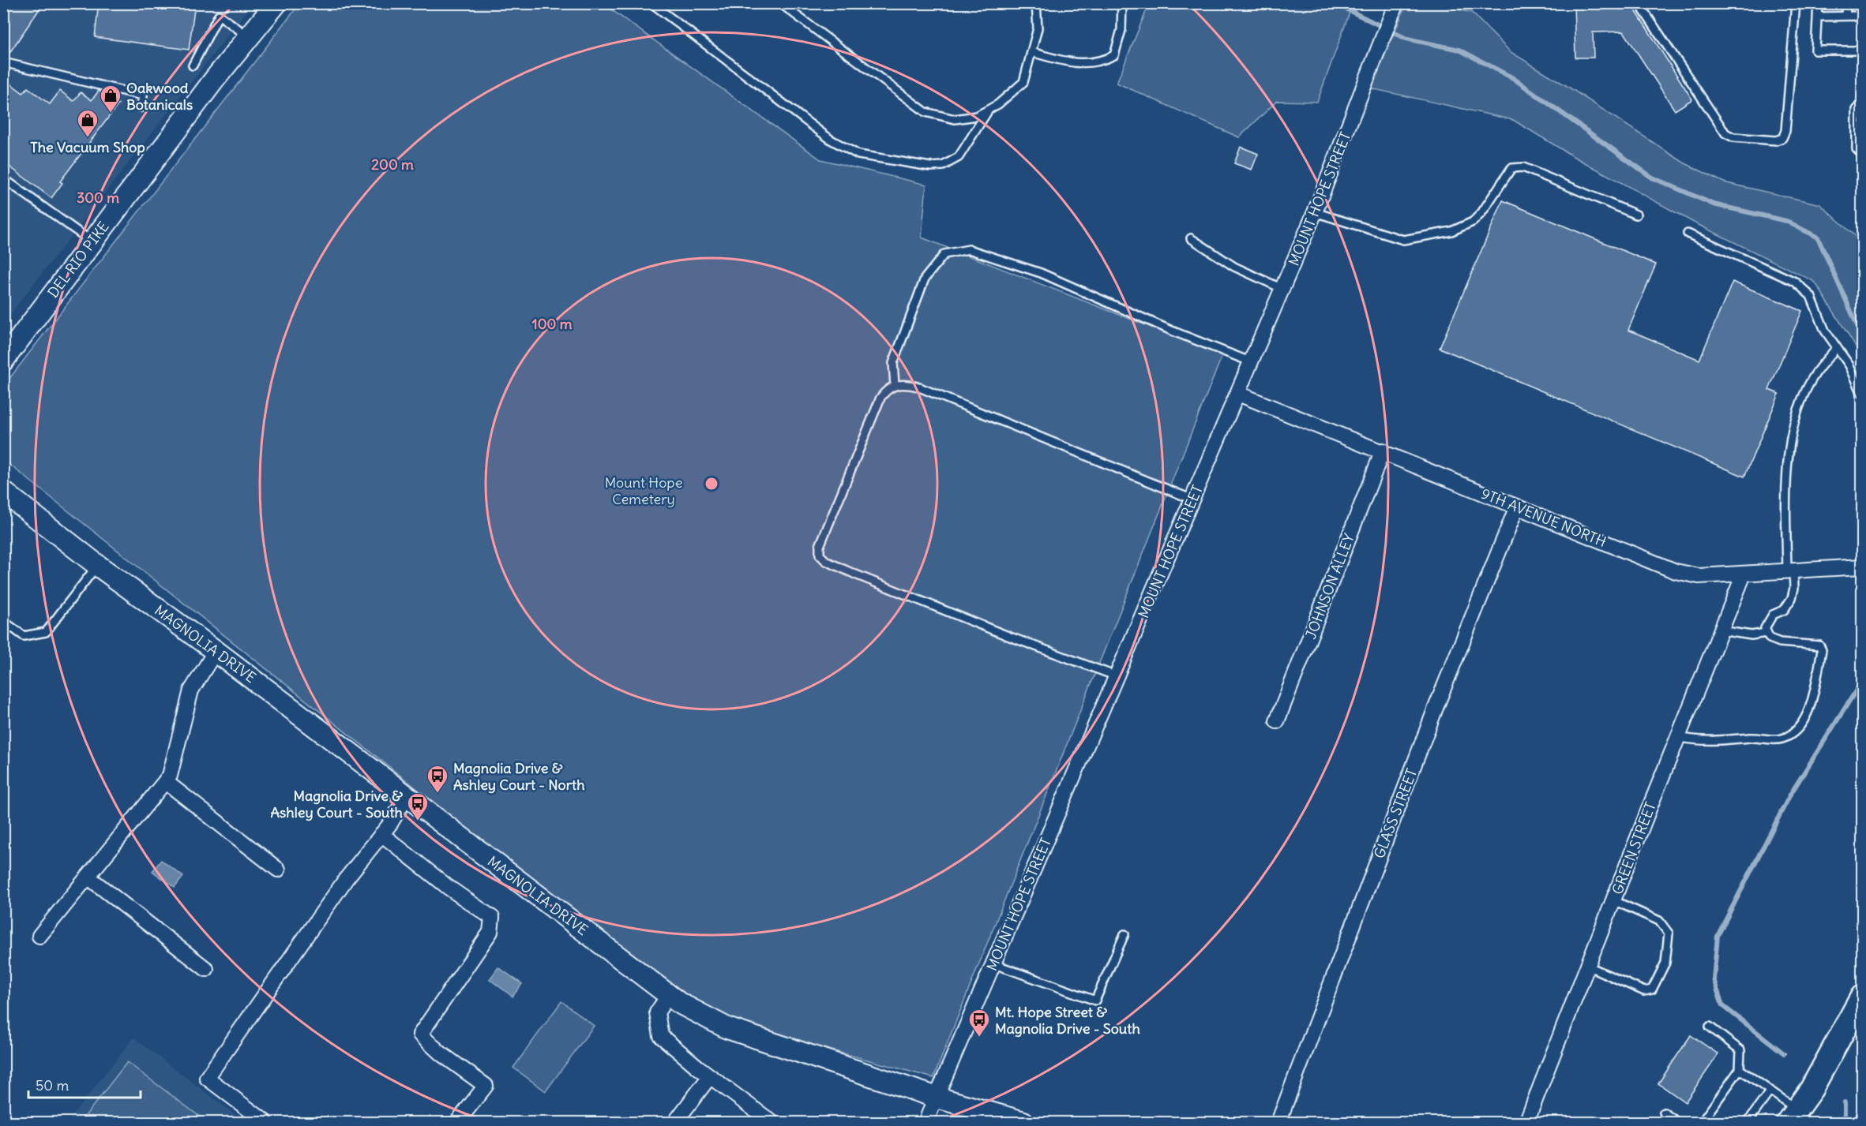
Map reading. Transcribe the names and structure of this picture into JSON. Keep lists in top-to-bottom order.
{
  "streets": {
    "street": [
      "MOUNT HOPE STREET",
      "DEL RIO PIKE",
      "9TH AVENUE NORTH",
      "JOHNSON ALLEY",
      "MAGNOLIA DRIVE",
      "GLASS STREET",
      "GREEN STREET"
    ]
  },
  "crossings": [
    ["MOUNT HOPE STREET", "9TH AVENUE NORTH"],
    ["MOUNT HOPE STREET", "MAGNOLIA DRIVE"],
    ["9TH AVENUE NORTH", "JOHNSON ALLEY"],
    ["9TH AVENUE NORTH", "GLASS STREET"],
    ["9TH AVENUE NORTH", "GREEN STREET"]
  ],
  "parks": ["Mount Hope Cemetery"],
  "places": {
    "shop": ["Oakwood Botanicals", "The Vacuum Shop"],
    "bus stop": ["Magnolia Drive & Ashley Court - North", "Magnolia Drive & Ashley Court - South", "Mt. Hope Street & Magnolia Drive - South"]
  },
  "scale_bar": "50 m",
  "rings": ["200 m", "300 m", "100 m"]
}
